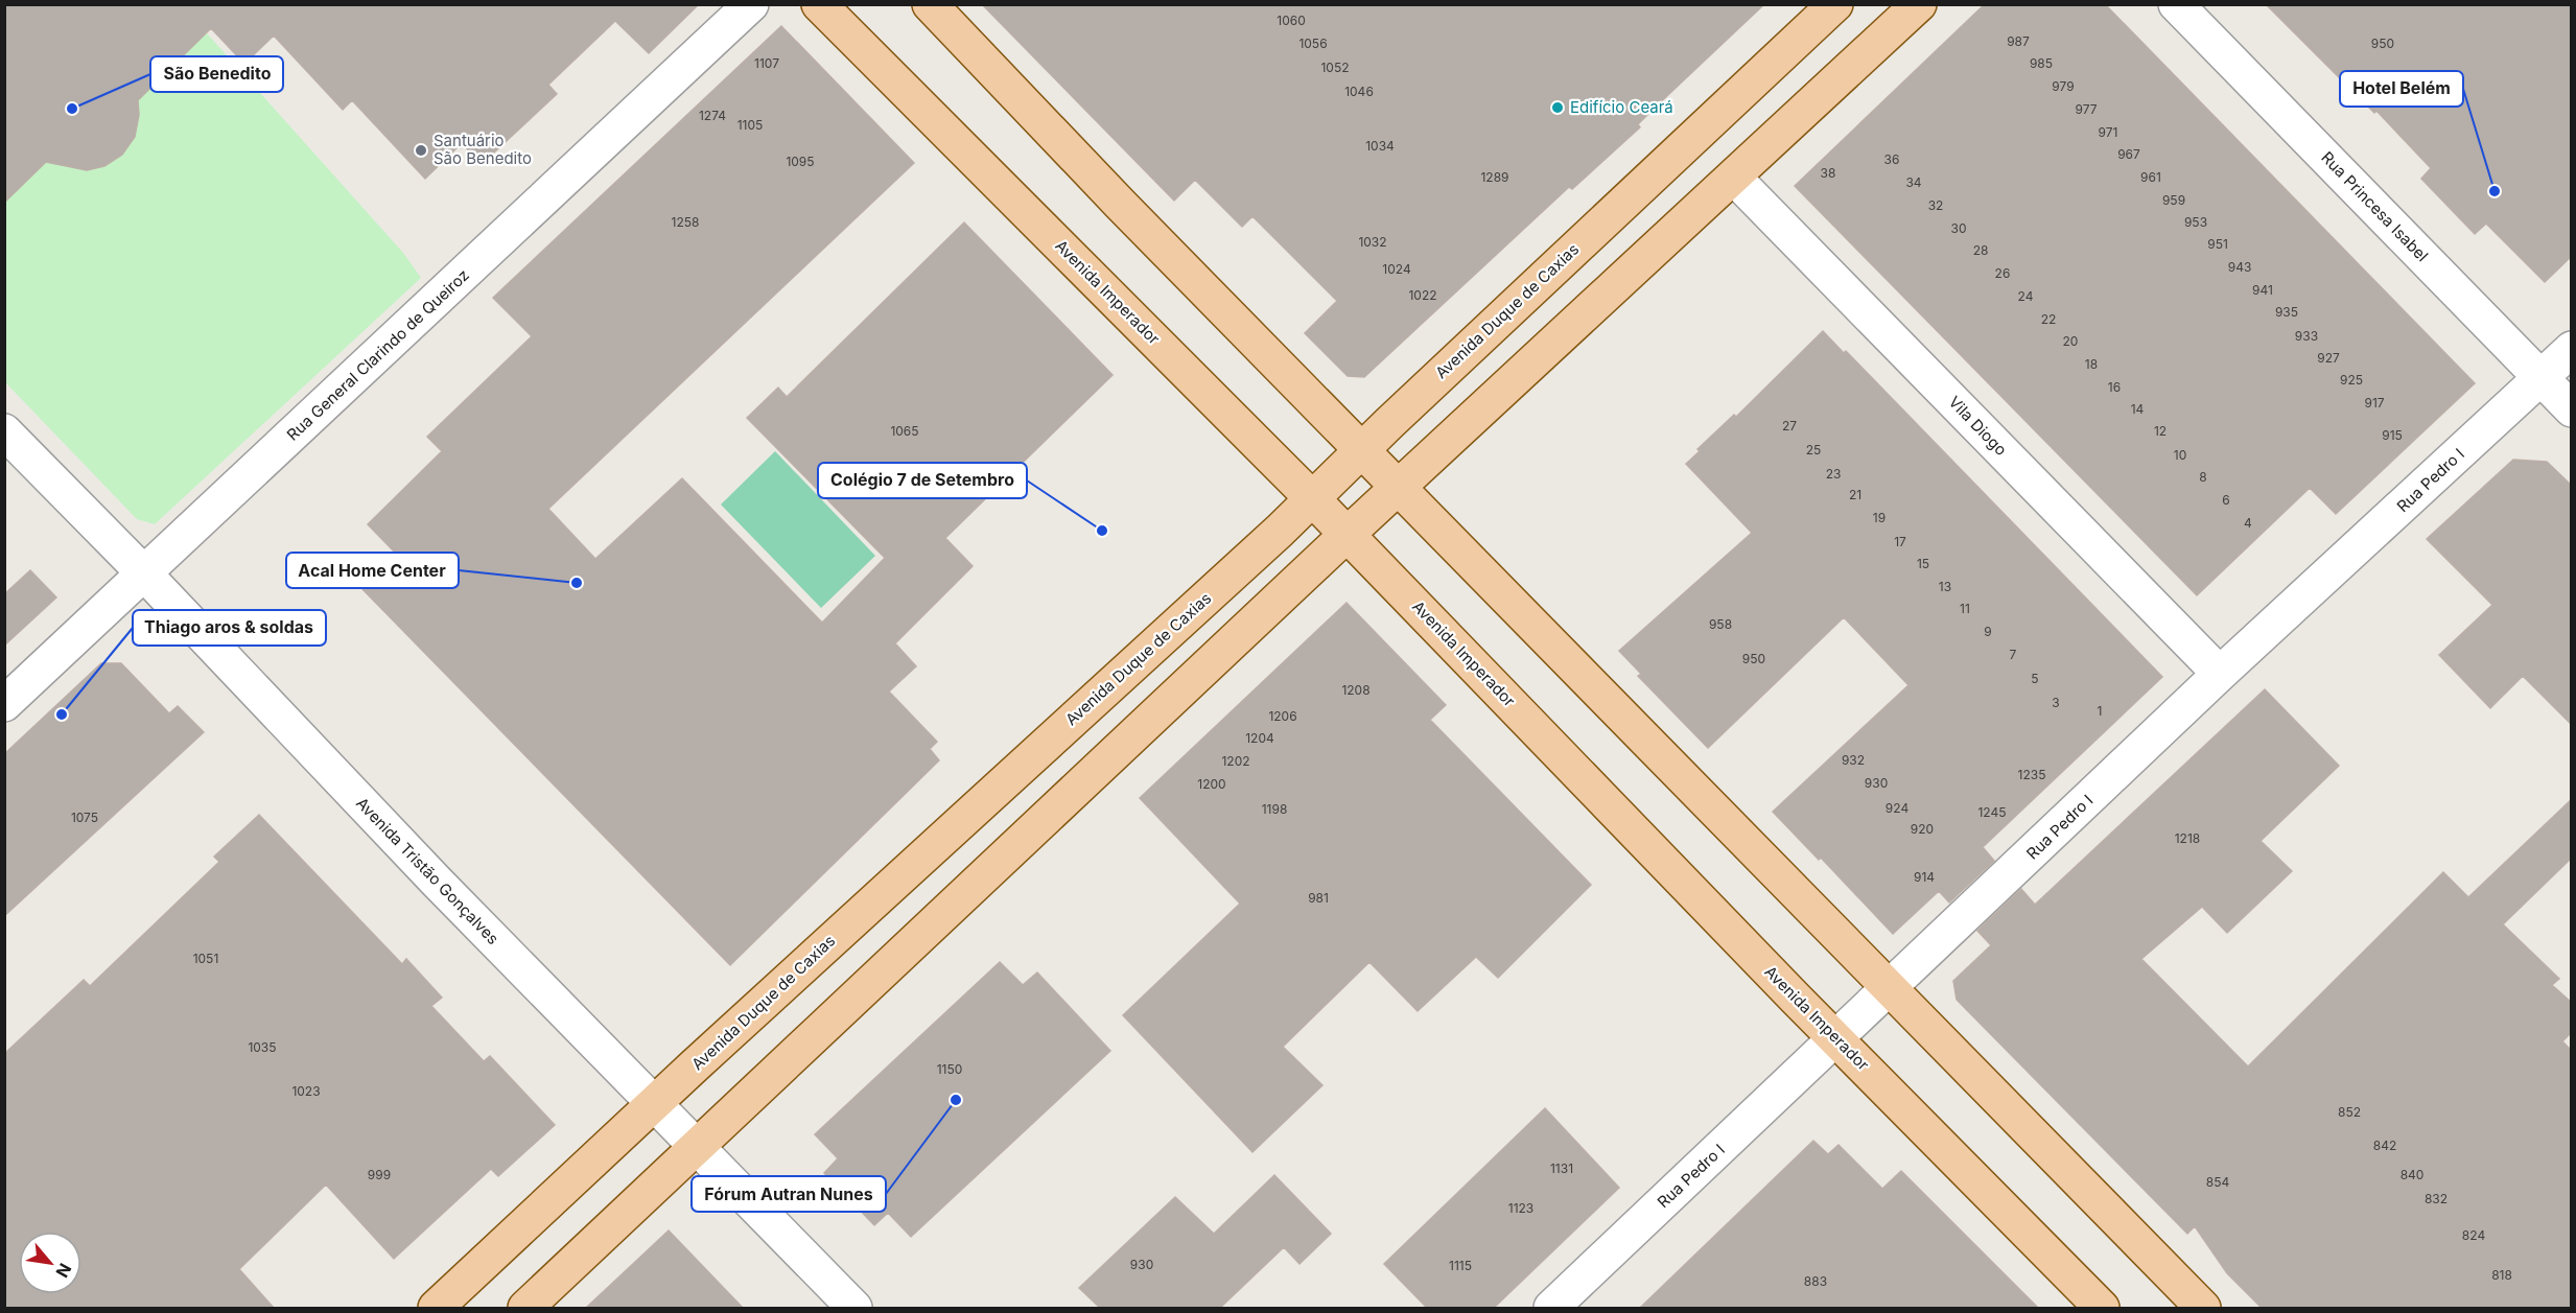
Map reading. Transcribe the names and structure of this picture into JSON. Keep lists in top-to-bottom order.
{
  "streets": {
    "main road": ["Avenida Imperador", "Avenida Duque de Caxias"],
    "street": [
      "Rua Princesa Isabel",
      "Rua General Clarindo de Queiroz",
      "Vila Diogo",
      "Rua Pedro I",
      "Avenida Tristão Gonçalves"
    ]
  },
  "crossings": [
    ["Rua Princesa Isabel", "Rua Pedro I"],
    ["Avenida Imperador", "Avenida Duque de Caxias"],
    ["Avenida Imperador", "Rua Pedro I"],
    ["Avenida Duque de Caxias", "Avenida Tristão Gonçalves"],
    ["Rua General Clarindo de Queiroz", "Avenida Tristão Gonçalves"],
    ["Vila Diogo", "Rua Pedro I"]
  ],
  "places": [
    "Edifício Ceará",
    "São Benedito",
    "Santuário São Benedito",
    "Hotel Belém",
    "Colégio 7 de Setembro",
    "Acal Home Center",
    "Thiago aros & soldas",
    "Fórum Autran Nunes"
  ],
  "house_numbers": [
    "1060",
    "987",
    "1056",
    "950",
    "1107",
    "985",
    "1052",
    "979",
    "1046",
    "977",
    "1274",
    "1105",
    "971",
    "1034",
    "967",
    "36",
    "1095",
    "38",
    "1289",
    "961",
    "34",
    "959",
    "32",
    "1258",
    "953",
    "30",
    "1032",
    "951",
    "28",
    "943",
    "1024",
    "26",
    "941",
    "1022",
    "24",
    "935",
    "22",
    "933",
    "20",
    "927",
    "18",
    "925",
    "16",
    "917",
    "14",
    "27",
    "1065",
    "12",
    "915",
    "25",
    "10",
    "23",
    "8",
    "21",
    "6",
    "19",
    "4",
    "17",
    "15",
    "13",
    "11",
    "958",
    "9",
    "7",
    "950",
    "5",
    "1208",
    "3",
    "1",
    "1206",
    "1204",
    "932",
    "1202",
    "1235",
    "930",
    "1200",
    "924",
    "1198",
    "1245",
    "1075",
    "920",
    "1218",
    "914",
    "981",
    "1051",
    "1035",
    "1150",
    "1023",
    "852",
    "842",
    "1131",
    "999",
    "840",
    "854",
    "832",
    "1123",
    "824",
    "930",
    "1115",
    "818",
    "883"
  ],
  "north": "bottom right"
}
